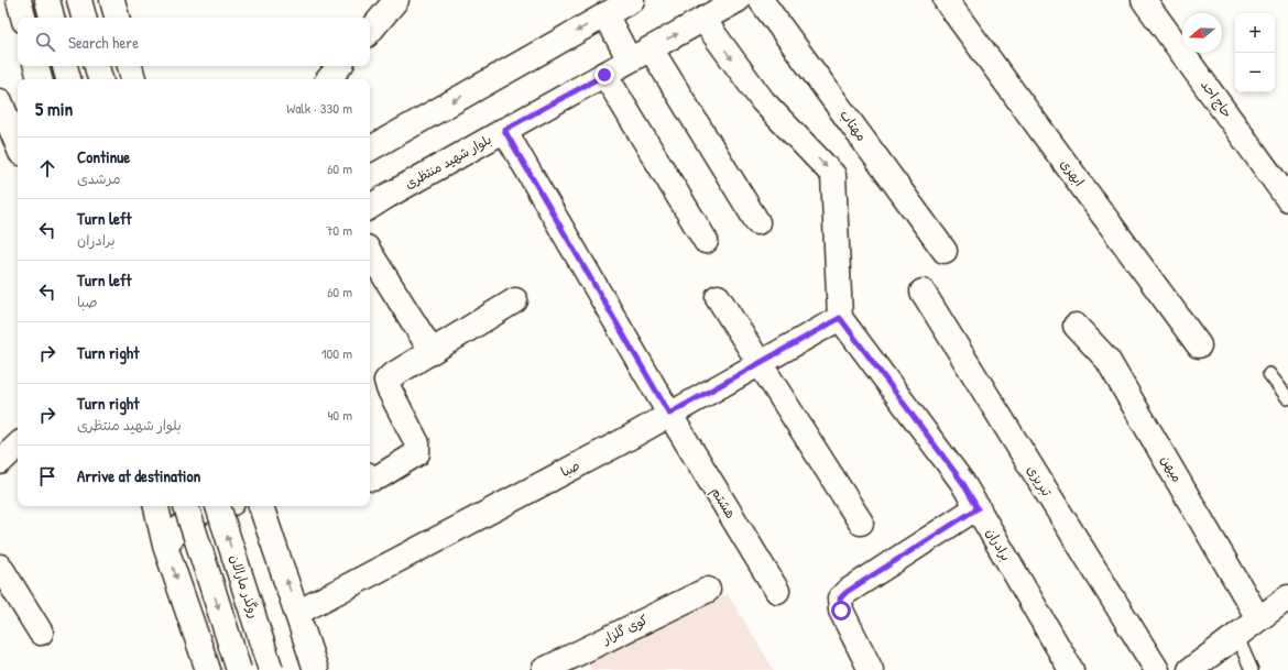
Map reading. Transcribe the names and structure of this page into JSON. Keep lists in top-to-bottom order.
{
  "streets": {
    "main road": [
      "حاج احد",
      "مهتاب",
      "بلوار شهید منتظری",
      "ابهری",
      "صبا",
      "میهن",
      "تبریزی",
      "هشتم",
      "برادران",
      "روگذر مارالان",
      "کوی گلزار"
    ]
  },
  "crossings": [
    ["بلوار شهید منتظری", "هشتم"],
    ["صبا", "هشتم"],
    ["صبا", "برادران"]
  ],
  "north": "left",
  "page": {
    "map_buttons": ["+", "−"],
    "search": "Search here",
    "heading": ["5 min", "Walk · 330 m"],
    "list": [
      ["Continue", "مرشدی", "60 m"],
      ["Turn left", "برادران", "70 m"],
      ["Turn left", "صبا", "60 m"],
      ["Turn right", "100 m"],
      ["Turn right", "بلوار شهید منتظری", "40 m"],
      "Arrive at destination"
    ]
  }
}
